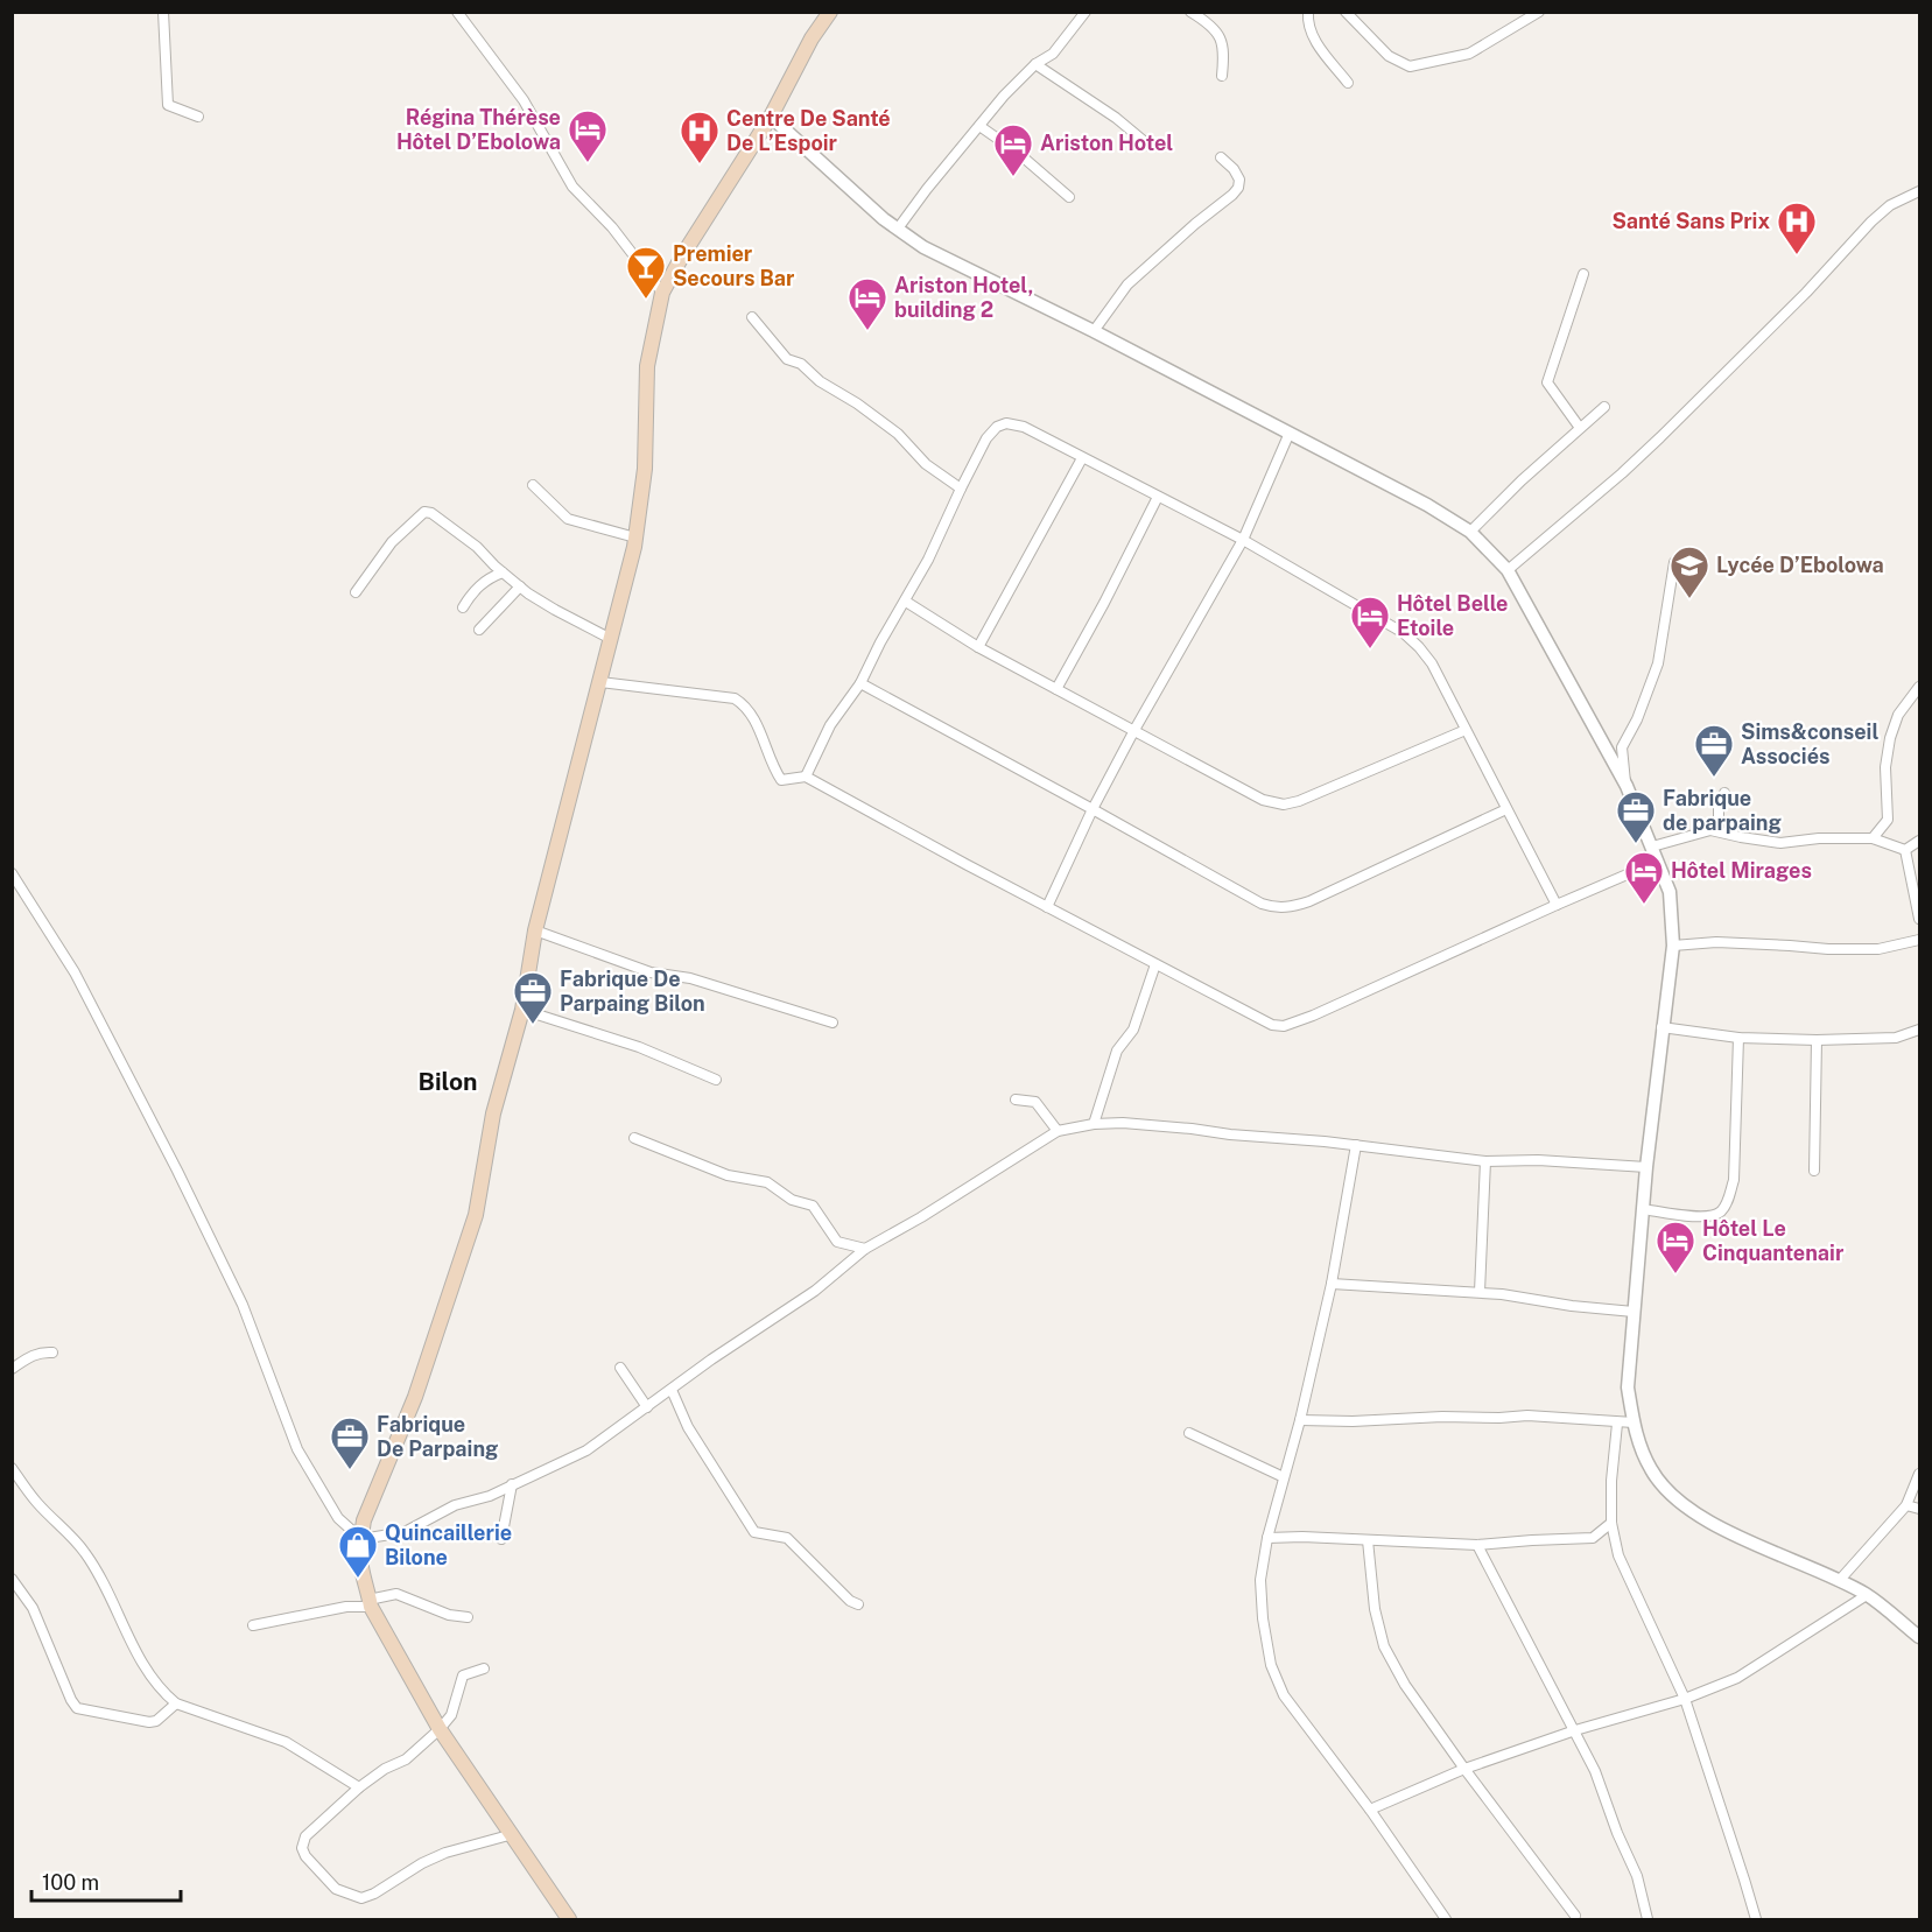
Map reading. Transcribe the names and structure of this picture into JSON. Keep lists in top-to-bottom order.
{
  "districts": ["Bilon"],
  "places": {
    "hotel": [
      "Régina Thérèse Hôtel D’Ebolowa",
      "Ariston Hotel",
      "Ariston Hotel, building 2",
      "Hôtel Belle Etoile",
      "Hôtel Mirages",
      "Hôtel Le Cinquantenair"
    ],
    "hospital": ["Centre De Santé De L’Espoir", "Santé Sans Prix"],
    "bar": ["Premier Secours Bar"],
    "school or university": ["Lycée D’Ebolowa"],
    "office": [
      "Sims&conseil Associés",
      "Fabrique de parpaing",
      "Fabrique De Parpaing Bilon",
      "Fabrique De Parpaing"
    ],
    "shop": ["Quincaillerie Bilone"]
  },
  "scale_bar": "100 m"
}
